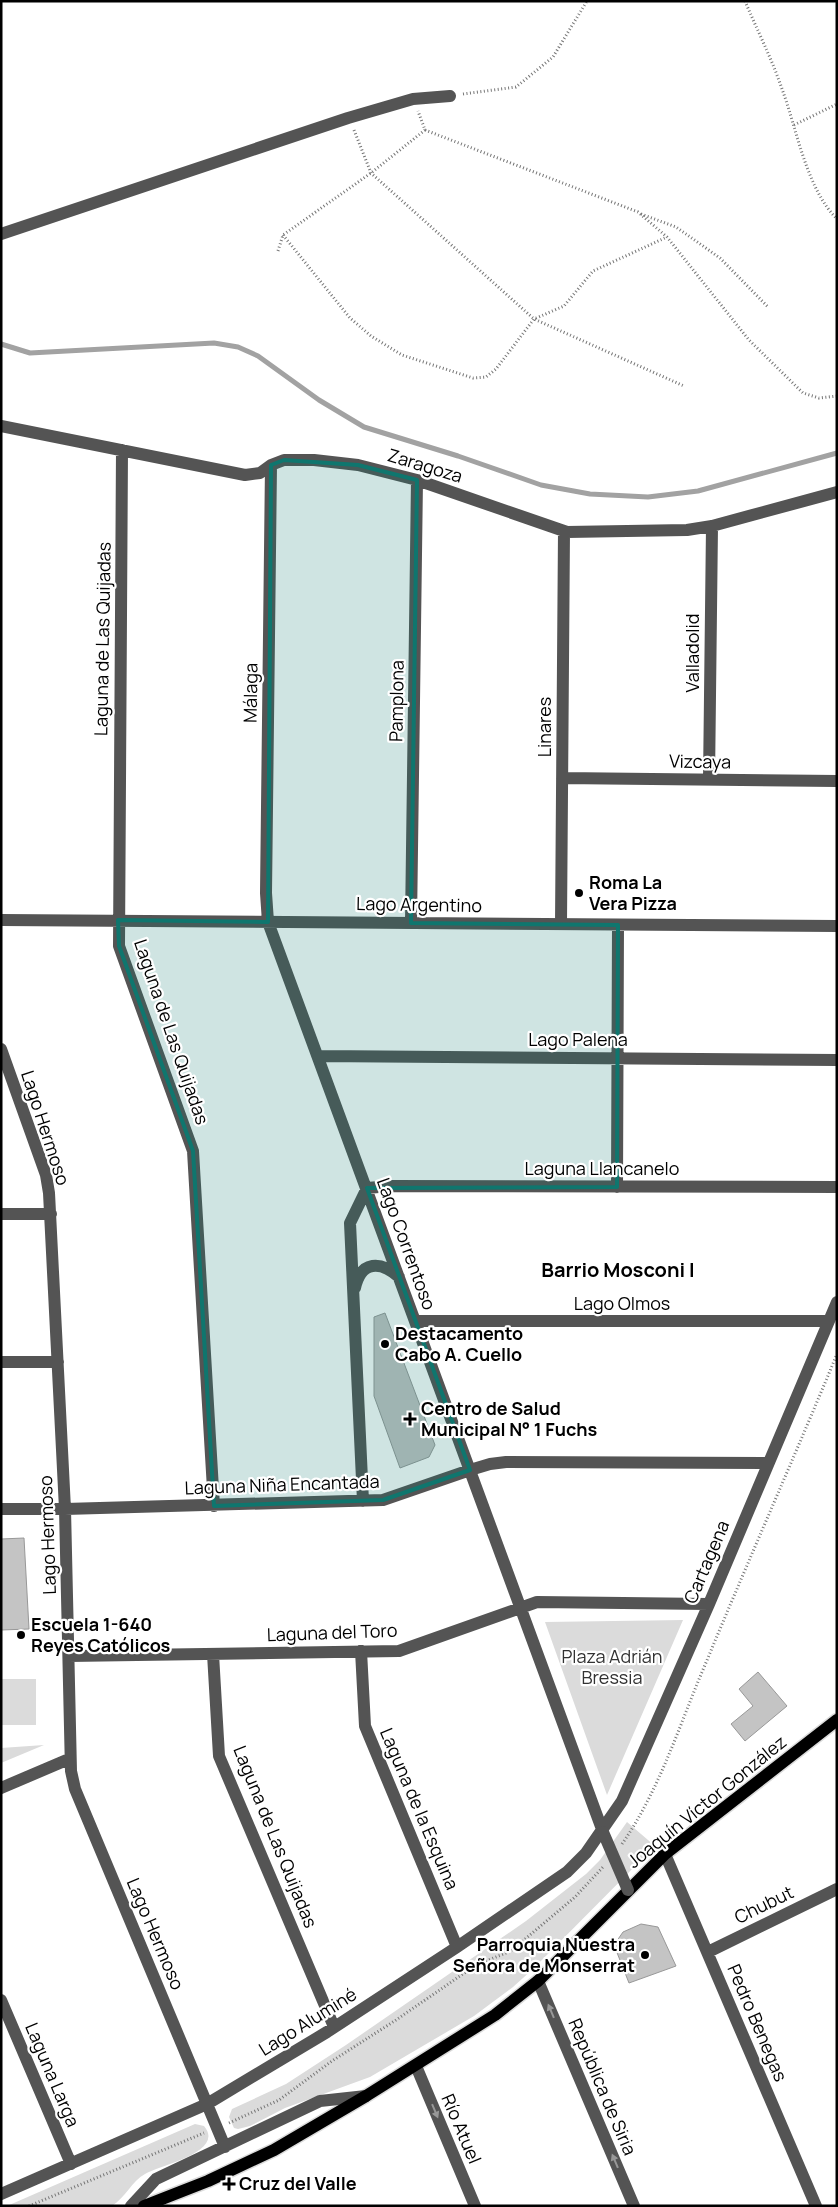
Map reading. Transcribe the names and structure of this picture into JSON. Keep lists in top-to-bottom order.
{
  "streets": {
    "main road": ["Joaquín Víctor González"],
    "street": [
      "Zaragoza",
      "Laguna de Las Quijadas",
      "Valladolid",
      "Málaga",
      "Pamplona",
      "Linares",
      "Vizcaya",
      "Lago Argentino",
      "Lago Palena",
      "Lago Hermoso",
      "Laguna Llancanelo",
      "Lago Correntoso",
      "Lago Olmos",
      "Laguna Niña Encantada",
      "Cartagena",
      "Laguna del Toro",
      "Laguna de la Esquina",
      "Chubut",
      "Lago Aluminé",
      "Pedro Benegas",
      "Laguna Larga",
      "República de Siria",
      "Río Atuel"
    ]
  },
  "crossings": [
    ["Zaragoza", "Laguna de Las Quijadas"],
    ["Zaragoza", "Valladolid"],
    ["Zaragoza", "Málaga"],
    ["Zaragoza", "Pamplona"],
    ["Zaragoza", "Linares"],
    ["Laguna de Las Quijadas", "Lago Argentino"],
    ["Laguna de Las Quijadas", "Laguna Niña Encantada"],
    ["Laguna de Las Quijadas", "Laguna del Toro"],
    ["Laguna de Las Quijadas", "Lago Aluminé"],
    ["Valladolid", "Vizcaya"],
    ["Málaga", "Lago Argentino"],
    ["Málaga", "Lago Correntoso"],
    ["Pamplona", "Lago Argentino"],
    ["Linares", "Vizcaya"],
    ["Linares", "Lago Argentino"],
    ["Lago Argentino", "Lago Correntoso"],
    ["Lago Palena", "Lago Correntoso"],
    ["Lago Hermoso", "Laguna Niña Encantada"],
    ["Lago Hermoso", "Laguna del Toro"],
    ["Lago Hermoso", "Joaquín Víctor González"],
    ["Lago Hermoso", "Lago Aluminé"],
    ["Laguna Llancanelo", "Lago Correntoso"],
    ["Lago Correntoso", "Lago Olmos"],
    ["Lago Correntoso", "Laguna Niña Encantada"],
    ["Lago Correntoso", "Cartagena"],
    ["Lago Correntoso", "Laguna del Toro"],
    ["Lago Correntoso", "Joaquín Víctor González"],
    ["Lago Correntoso", "Lago Aluminé"],
    ["Lago Olmos", "Cartagena"],
    ["Laguna Niña Encantada", "Cartagena"],
    ["Cartagena", "Laguna del Toro"],
    ["Cartagena", "Lago Aluminé"],
    ["Laguna del Toro", "Laguna de la Esquina"],
    ["Joaquín Víctor González", "Pedro Benegas"],
    ["Joaquín Víctor González", "República de Siria"],
    ["Joaquín Víctor González", "Río Atuel"],
    ["Laguna de la Esquina", "Lago Aluminé"],
    ["Chubut", "Pedro Benegas"],
    ["Lago Aluminé", "Laguna Larga"]
  ],
  "one_way": ["República de Siria", "Río Atuel"],
  "districts": ["Barrio Mosconi I"],
  "parks": ["Plaza Adrián Bressia"],
  "places": {
    "other": [
      "Roma La Vera Pizza",
      "Destacamento Cabo A. Cuello",
      "Escuela 1-640 Reyes Católicos",
      "Parroquia Nuestra Señora de Monserrat"
    ],
    "health": ["Centro de Salud Municipal N° 1 Fuchs", "Cruz del Valle"]
  }
}
